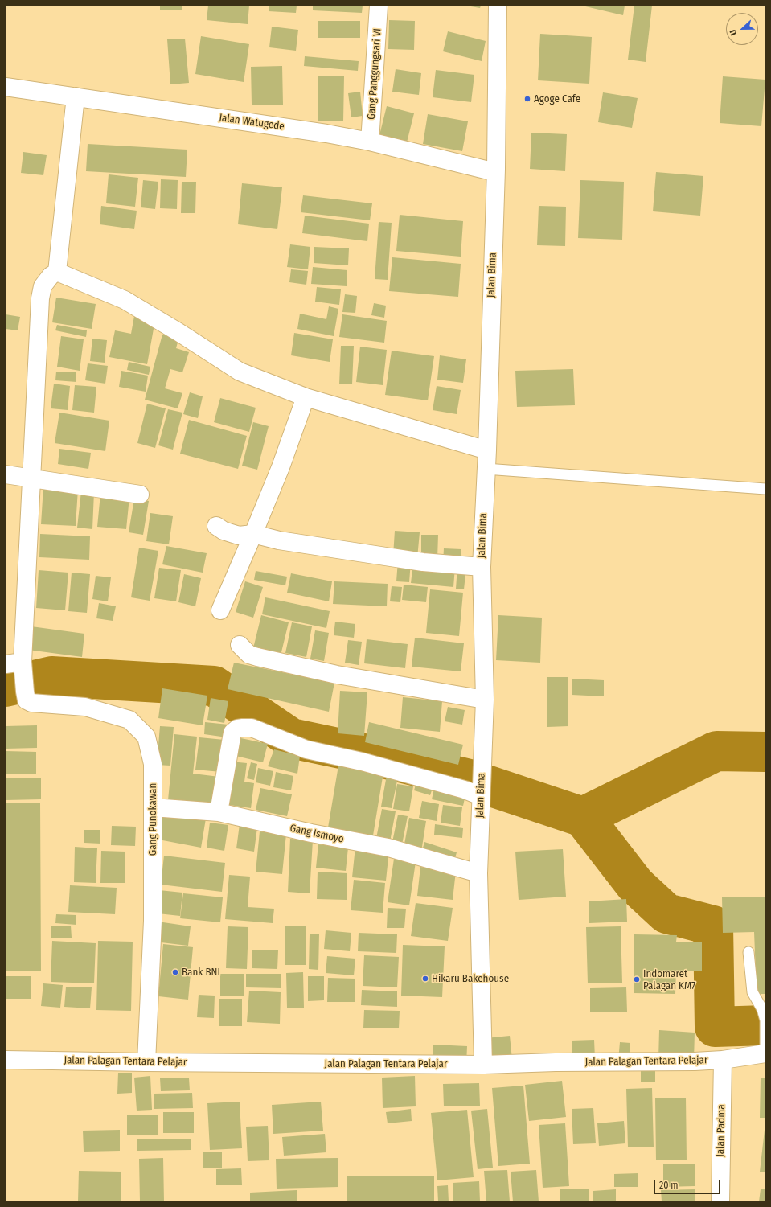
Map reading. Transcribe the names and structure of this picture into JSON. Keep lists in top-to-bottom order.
{
  "streets": {
    "street": [
      "Gang Panggungsari VI",
      "Jalan Watugede",
      "Jalan Bima",
      "Gang Punokawan",
      "Gang Ismoyo",
      "Jalan Palagan Tentara Pelajar",
      "Jalan Padma"
    ]
  },
  "crossings": [
    ["Gang Panggungsari VI", "Jalan Watugede"],
    ["Jalan Watugede", "Jalan Bima"],
    ["Jalan Bima", "Gang Ismoyo"],
    ["Jalan Bima", "Jalan Palagan Tentara Pelajar"],
    ["Gang Punokawan", "Gang Ismoyo"],
    ["Gang Punokawan", "Jalan Palagan Tentara Pelajar"],
    ["Jalan Palagan Tentara Pelajar", "Jalan Padma"]
  ],
  "places": [
    "Agoge Cafe",
    "Bank BNI",
    "Hikaru Bakehouse",
    "Indomaret Palagan KM7"
  ],
  "scale_bar": "20 m",
  "north": "left"
}
